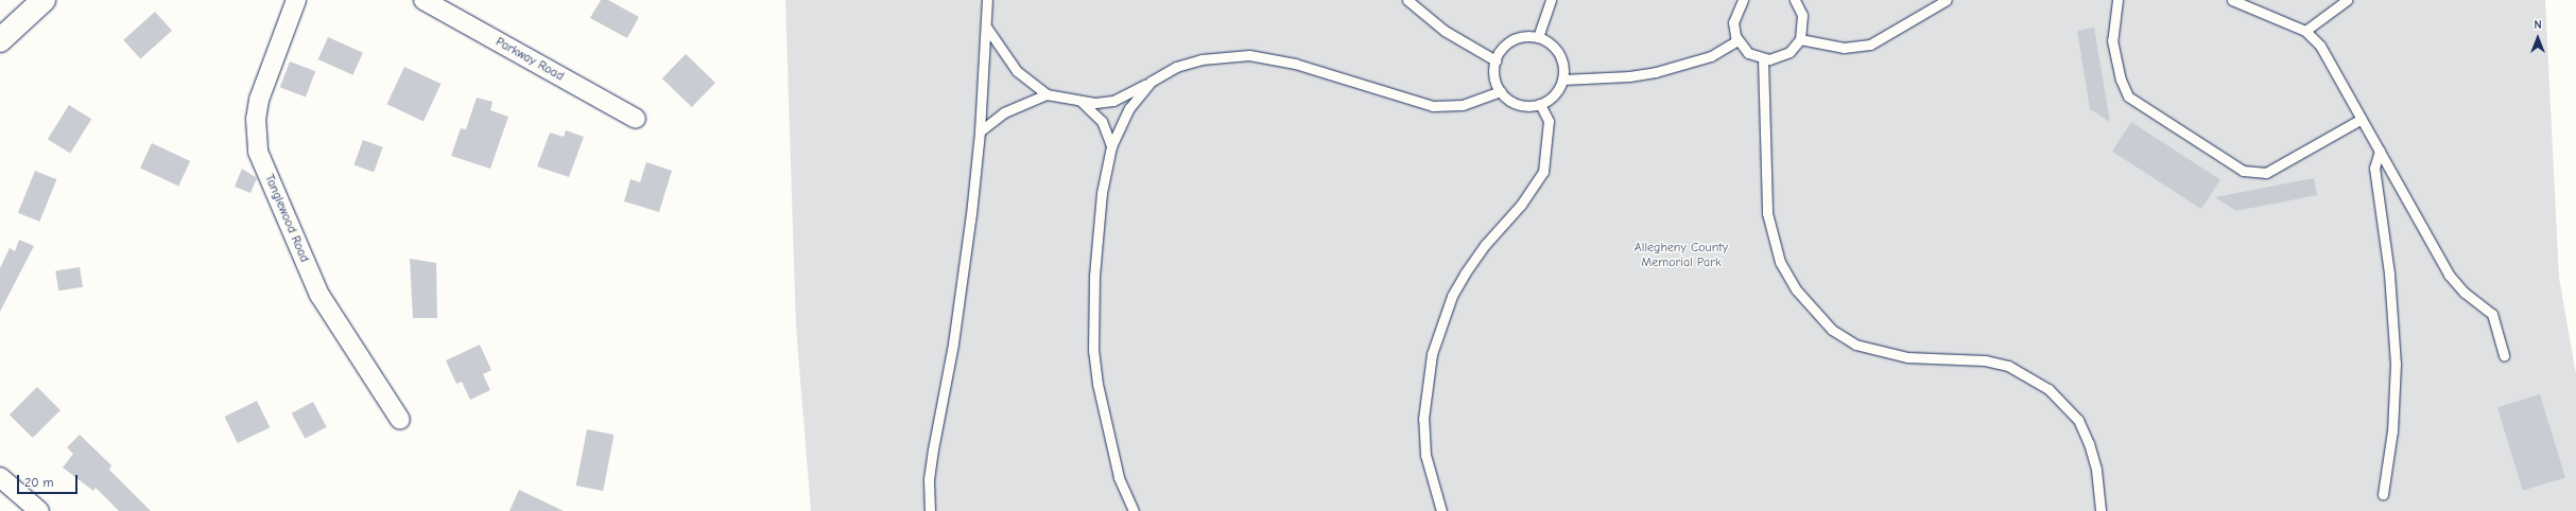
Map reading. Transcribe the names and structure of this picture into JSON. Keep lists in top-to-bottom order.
{
  "streets": {
    "street": ["Parkway Road", "Tanglewood Road"]
  },
  "parks": ["Allegheny County Memorial Park"],
  "scale_bar": "20 m",
  "north": "top"
}
